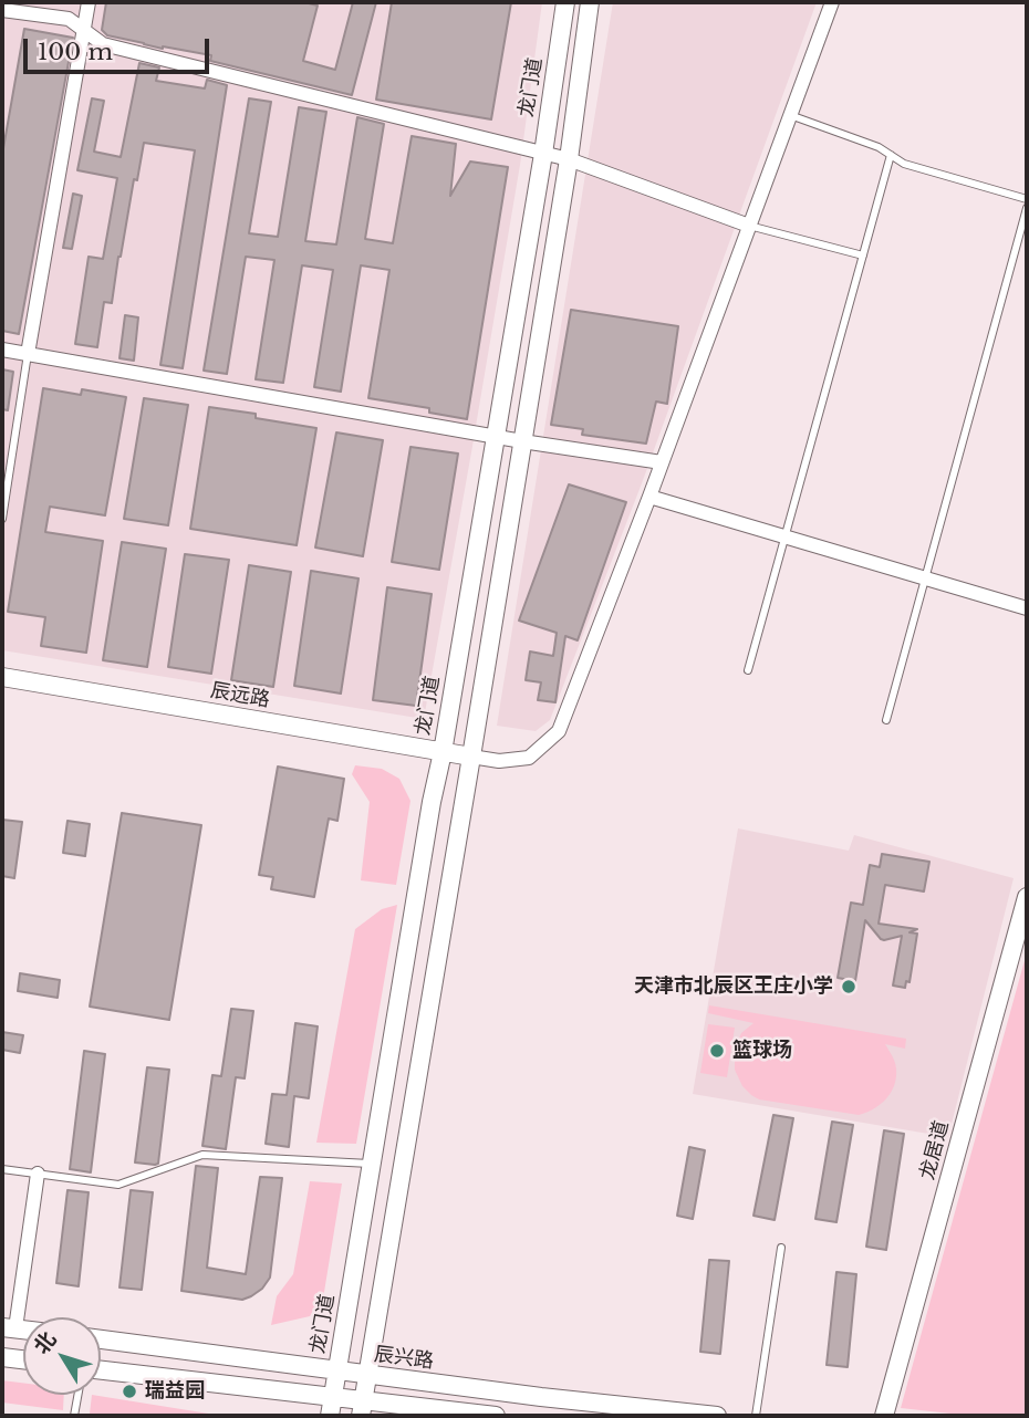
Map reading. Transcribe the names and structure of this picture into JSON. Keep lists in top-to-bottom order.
{
  "streets": {
    "main road": [
      "龙门道",
      "辰远路",
      "龙居道",
      "辰兴路"
    ]
  },
  "crossings": [
    ["龙门道", "辰远路"],
    ["龙门道", "辰兴路"]
  ],
  "places": ["天津市北辰区王庄小学", "篮球场", "瑞益园"],
  "scale_bar": "100 m",
  "north": "top left"
}
